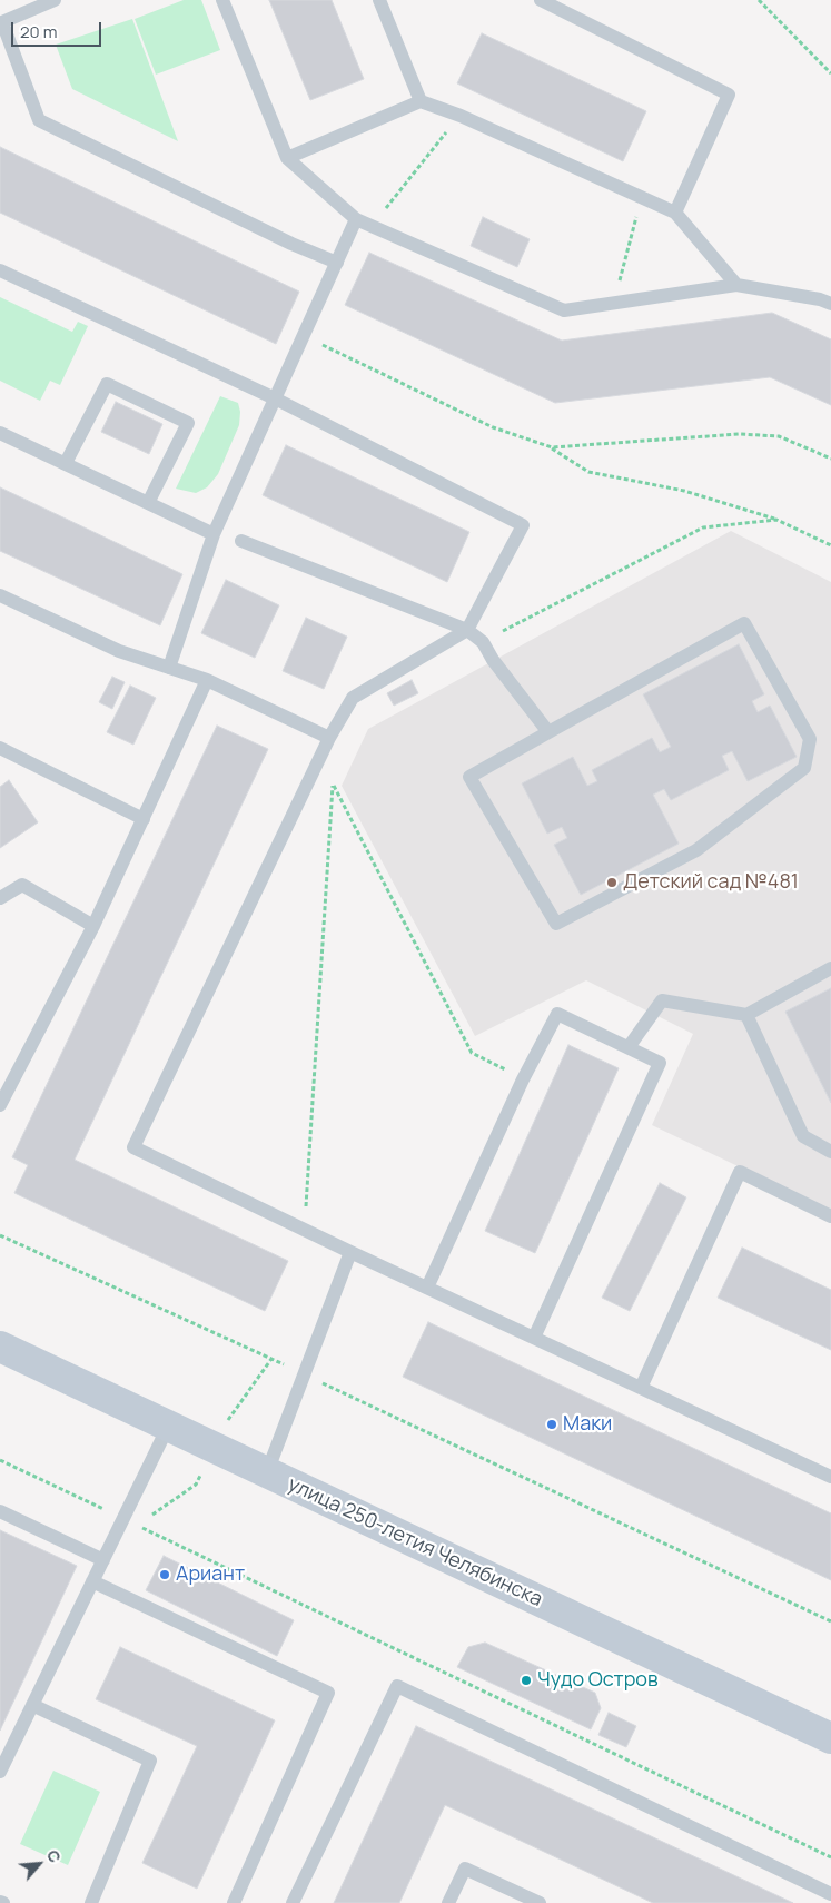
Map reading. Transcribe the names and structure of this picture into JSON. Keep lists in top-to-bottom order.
{
  "streets": {
    "street": ["улица 250-летия Челябинска"]
  },
  "places": [
    "Детский сад №481",
    "Маки",
    "Ариант",
    "Чудо Остров"
  ],
  "scale_bar": "20 m",
  "north": "top right"
}
